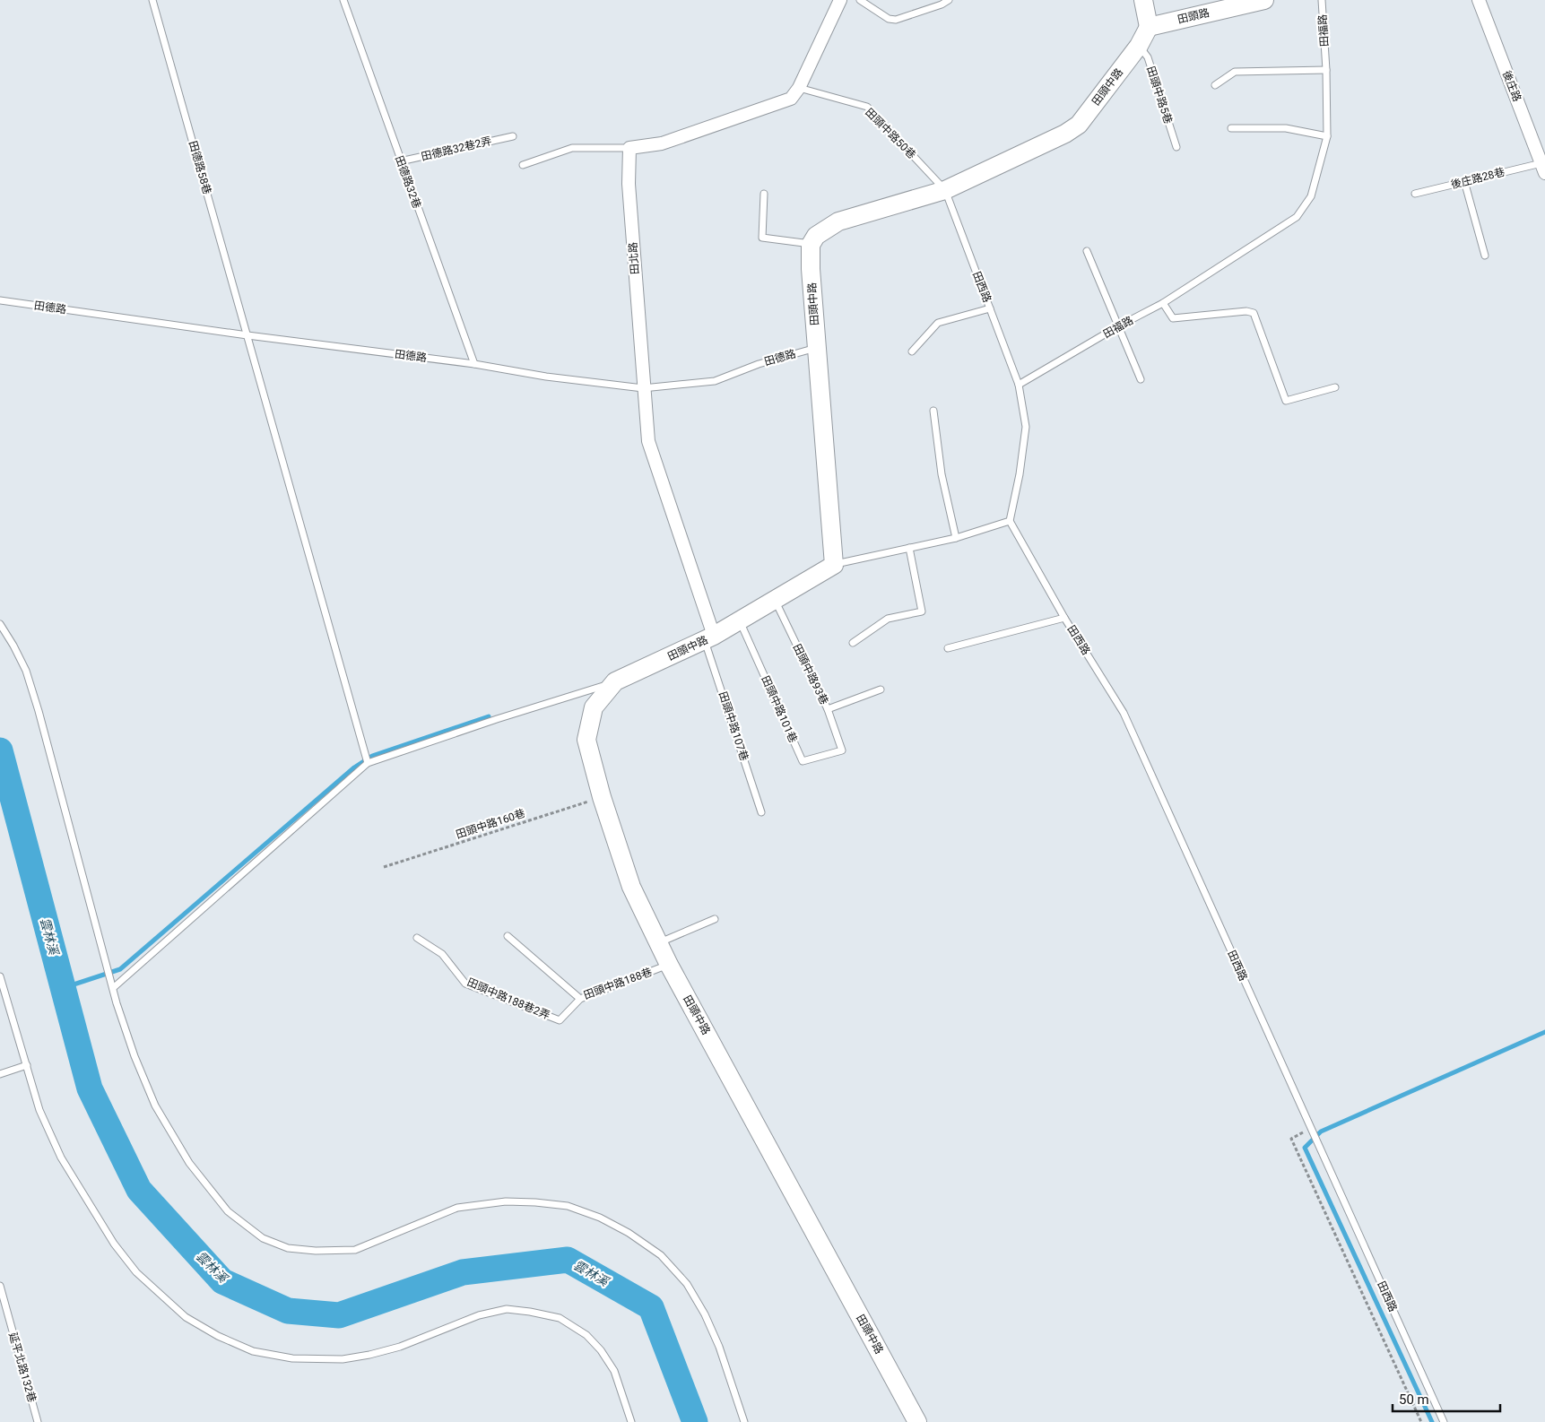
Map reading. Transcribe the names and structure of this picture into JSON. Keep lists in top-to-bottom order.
{
  "streets": {
    "street": [
      "田頭路",
      "後庄路",
      "田頭中路",
      "田北路"
    ],
    "lane": [
      "田福路",
      "田頭中路5巷",
      "田頭中路50巷",
      "田德路32巷2弄",
      "田德路58巷",
      "後庄路28巷",
      "田德路32巷",
      "田西路",
      "田德路",
      "田頭中路93巷",
      "田頭中路101巷",
      "田頭中路107巷",
      "田頭中路188巷",
      "田頭中路188巷2弄",
      "延平北路132巷"
    ],
    "path": ["田頭中路160巷"]
  },
  "crossings": [
    ["田頭路", "田頭中路"],
    ["田福路", "田西路"],
    ["後庄路", "後庄路28巷"],
    ["田頭中路", "田頭中路5巷"],
    ["田頭中路", "田頭中路50巷"],
    ["田頭中路", "田北路"],
    ["田頭中路", "田西路"],
    ["田頭中路", "田德路"],
    ["田頭中路", "田頭中路93巷"],
    ["田頭中路", "田頭中路101巷"],
    ["田頭中路", "田頭中路107巷"],
    ["田頭中路", "田頭中路160巷"],
    ["田頭中路", "田頭中路188巷"],
    ["田頭中路50巷", "田西路"],
    ["田德路32巷2弄", "田德路32巷"],
    ["田德路58巷", "田德路"],
    ["田德路32巷", "田德路"],
    ["田北路", "田德路"],
    ["田北路", "田頭中路107巷"],
    ["田頭中路93巷", "田頭中路101巷"],
    ["田頭中路188巷", "田頭中路188巷2弄"]
  ],
  "water": ["雲林溪"],
  "scale_bar": "50 m"
}
